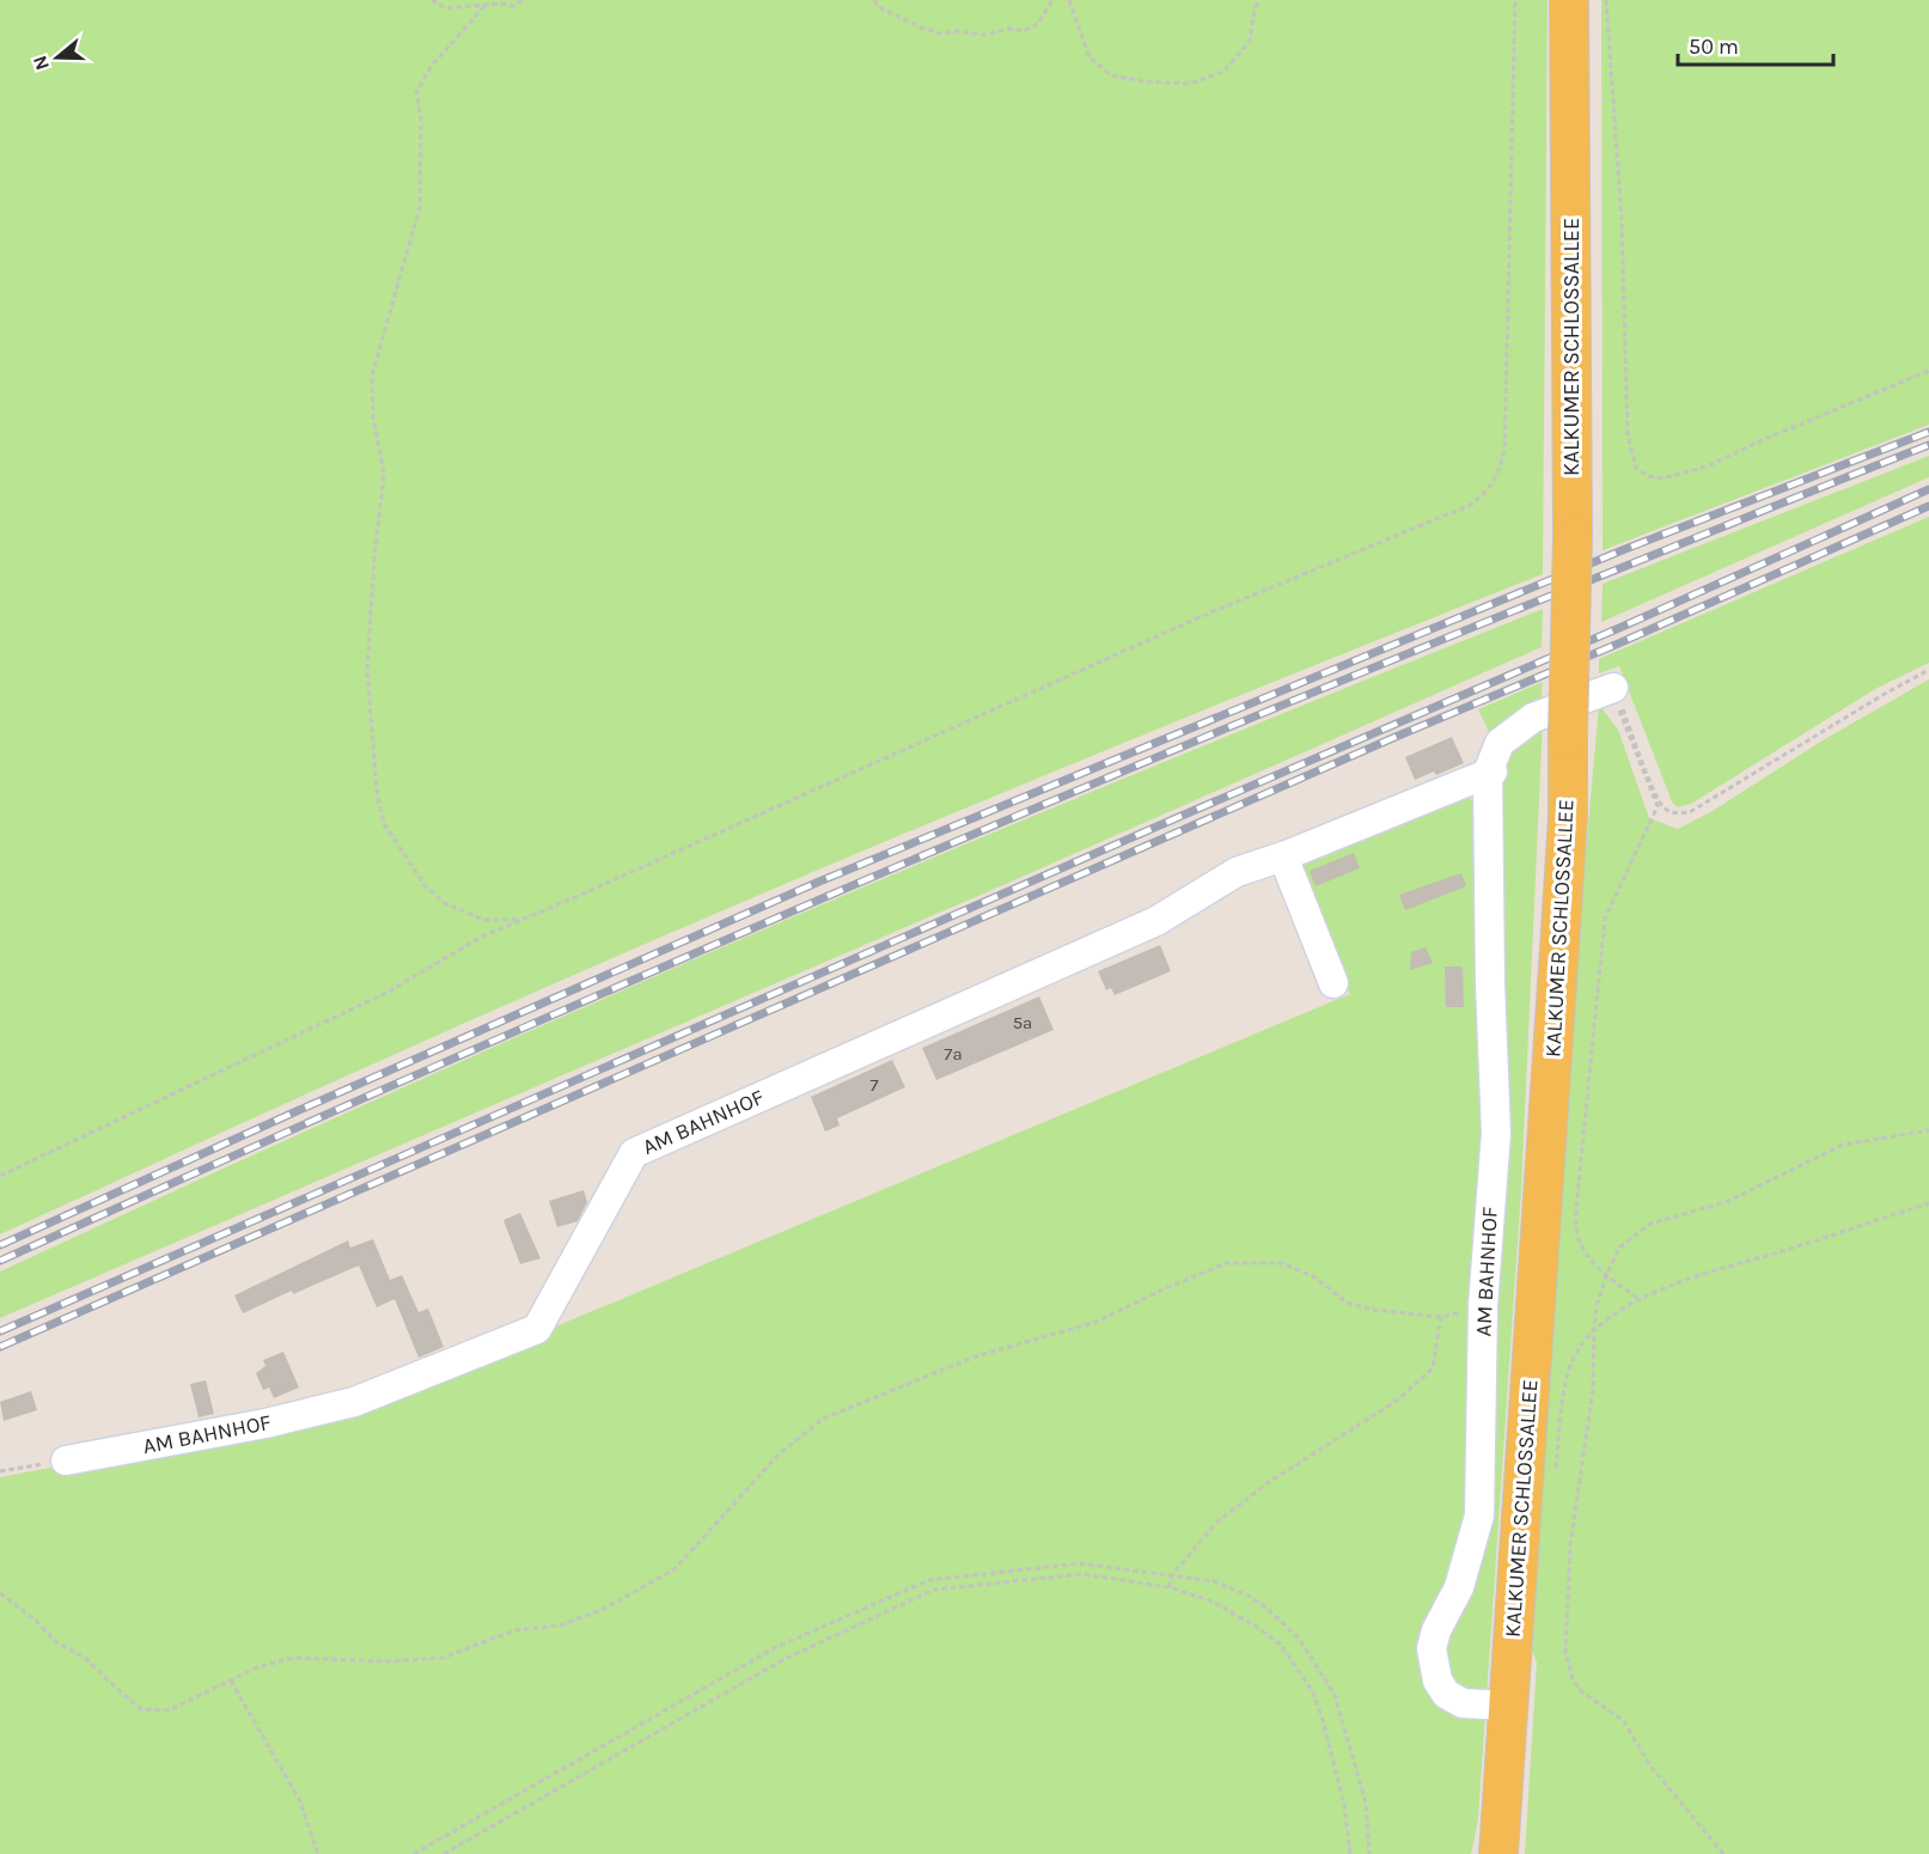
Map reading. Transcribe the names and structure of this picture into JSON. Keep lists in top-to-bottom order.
{
  "streets": {
    "main road": ["KALKUMER SCHLOSSALLEE"],
    "street": ["AM BAHNHOF"]
  },
  "crossings": [
    ["KALKUMER SCHLOSSALLEE", "AM BAHNHOF"]
  ],
  "house_numbers": ["5a", "7a", "7"],
  "scale_bar": "50 m",
  "north": "left"
}
